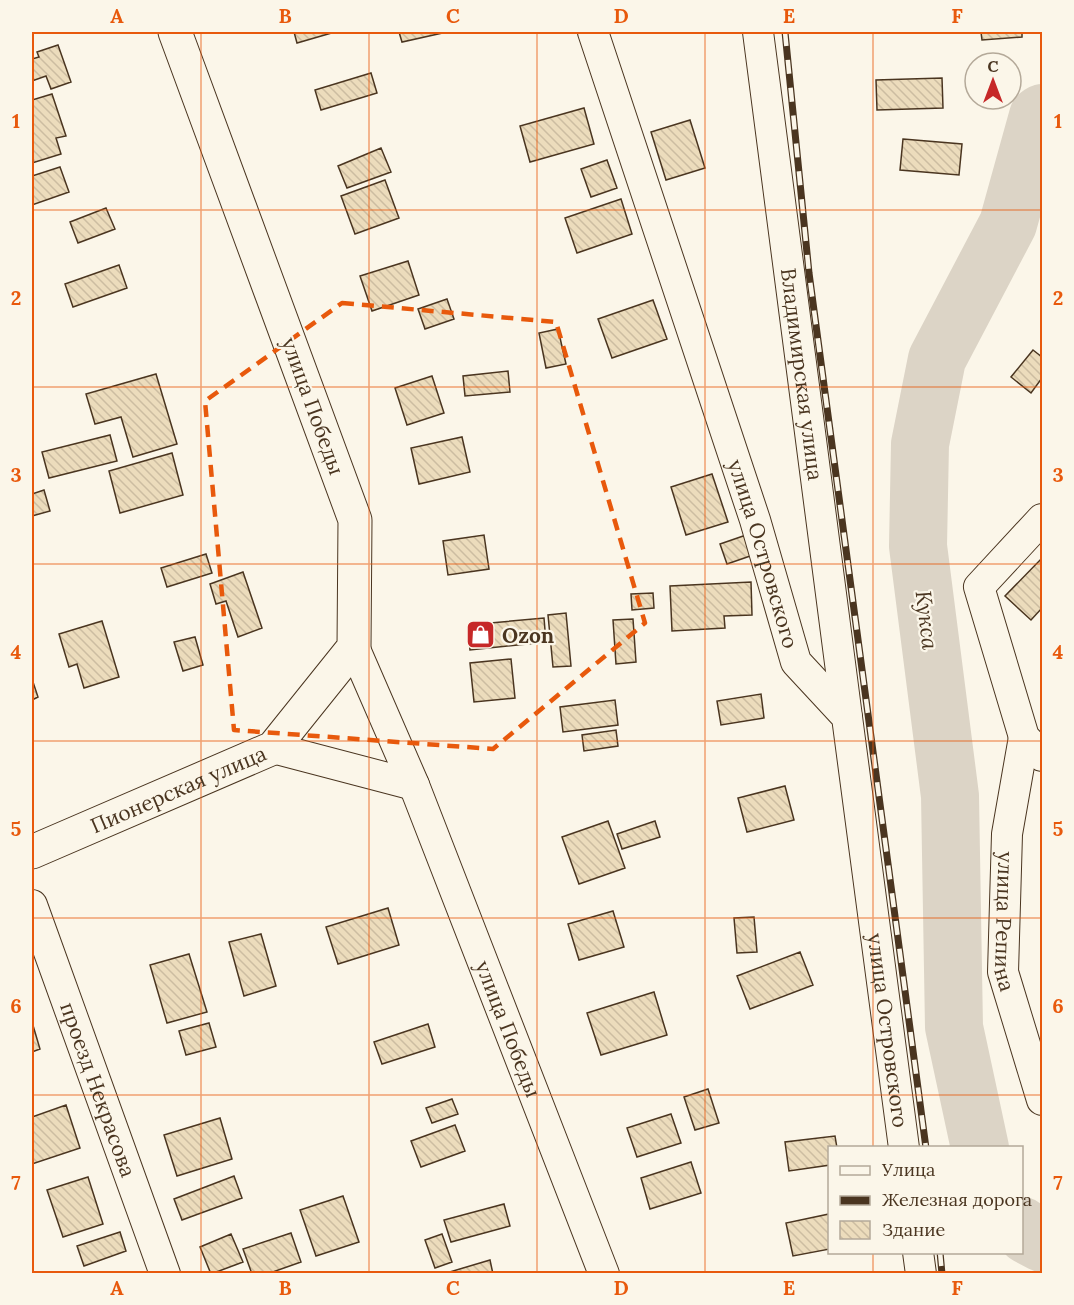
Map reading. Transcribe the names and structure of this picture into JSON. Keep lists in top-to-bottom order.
{
  "streets": {
    "street": [
      "Владимирская улица",
      "улица Победы",
      "улица Островского",
      "Пионерская улица",
      "улица Репина",
      "проезд Некрасова"
    ]
  },
  "crossings": [
    ["Владимирская улица", "улица Островского"],
    ["улица Победы", "Пионерская улица"]
  ],
  "water": ["Кукса"],
  "places": {
    "shop": ["Ozon"]
  },
  "legend": ["Улица", "Железная дорога", "Здание"],
  "north": "top",
  "grid": {
    "columns": [
      "A",
      "B",
      "C",
      "D",
      "E",
      "F"
    ],
    "rows": [
      "1",
      "2",
      "3",
      "4",
      "5",
      "6",
      "7"
    ]
  }
}
